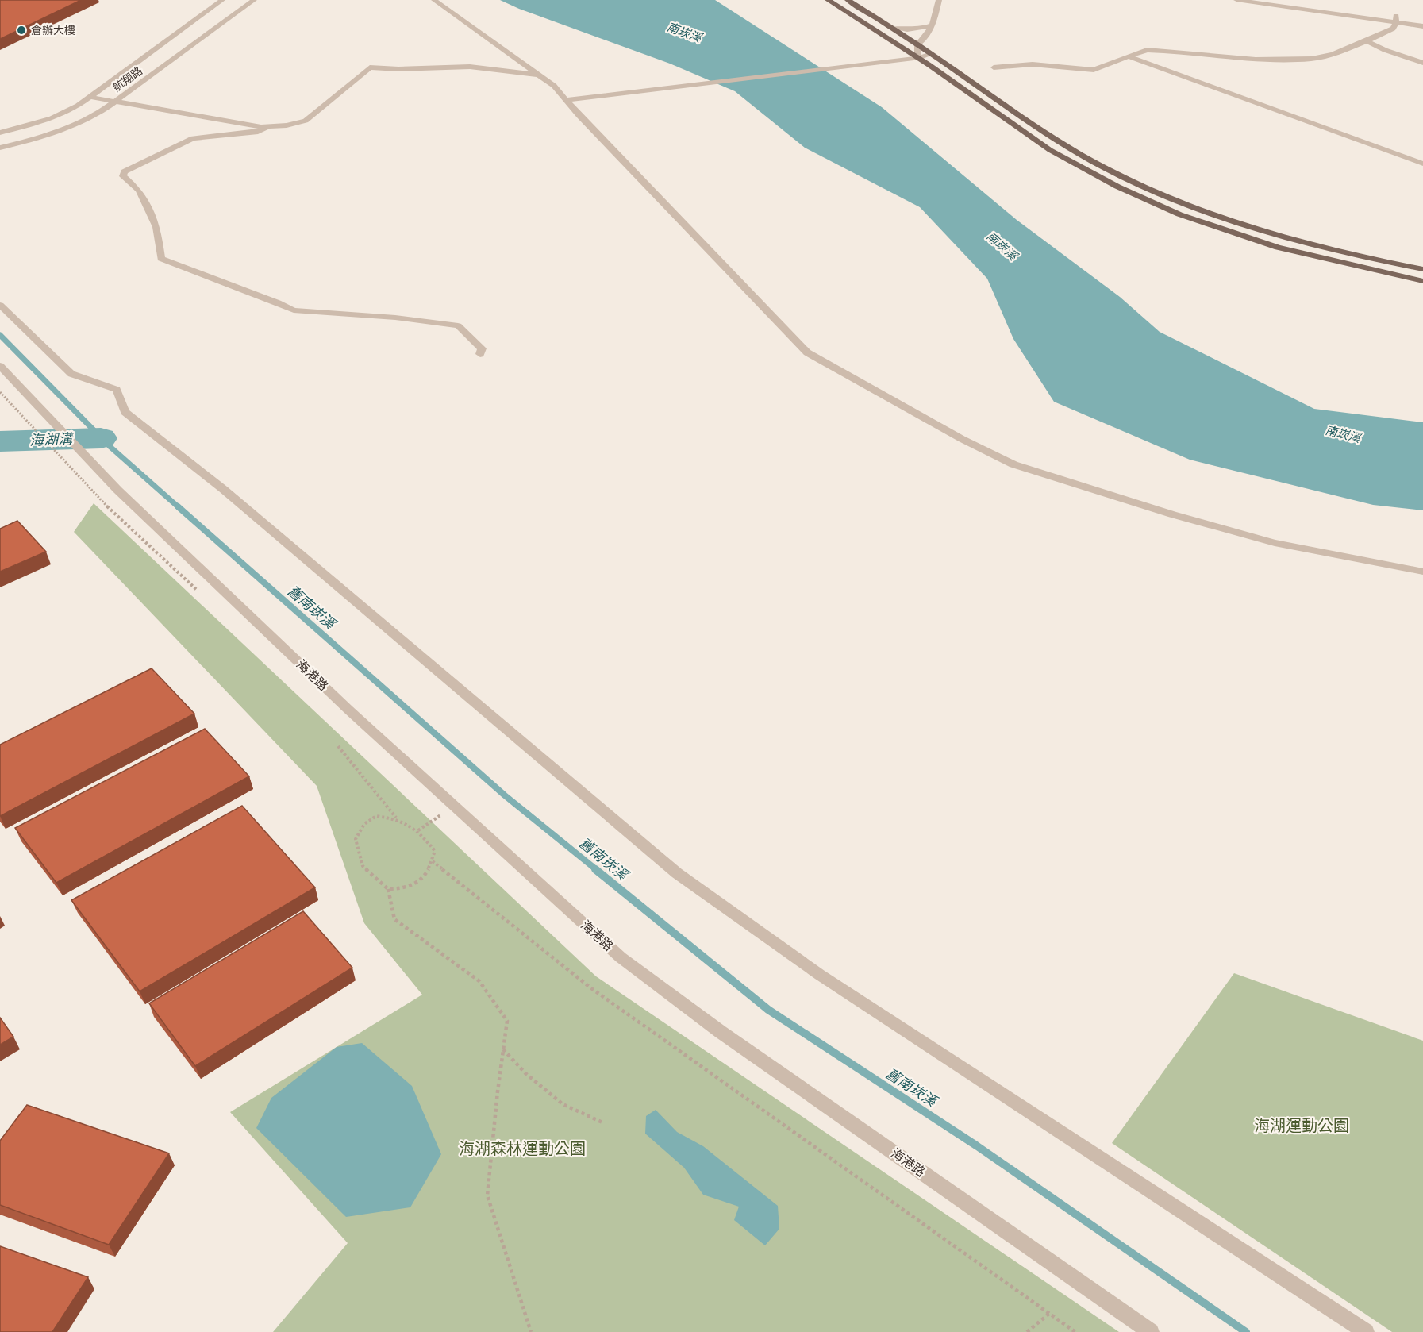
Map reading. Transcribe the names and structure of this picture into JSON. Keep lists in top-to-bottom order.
{
  "streets": {
    "street": ["航翔路", "海港路"]
  },
  "water": ["南崁溪", "海湖溝", "舊南崁溪"],
  "parks": ["海湖運動公園", "海湖森林運動公園"],
  "places": ["倉辦大樓"]
}
